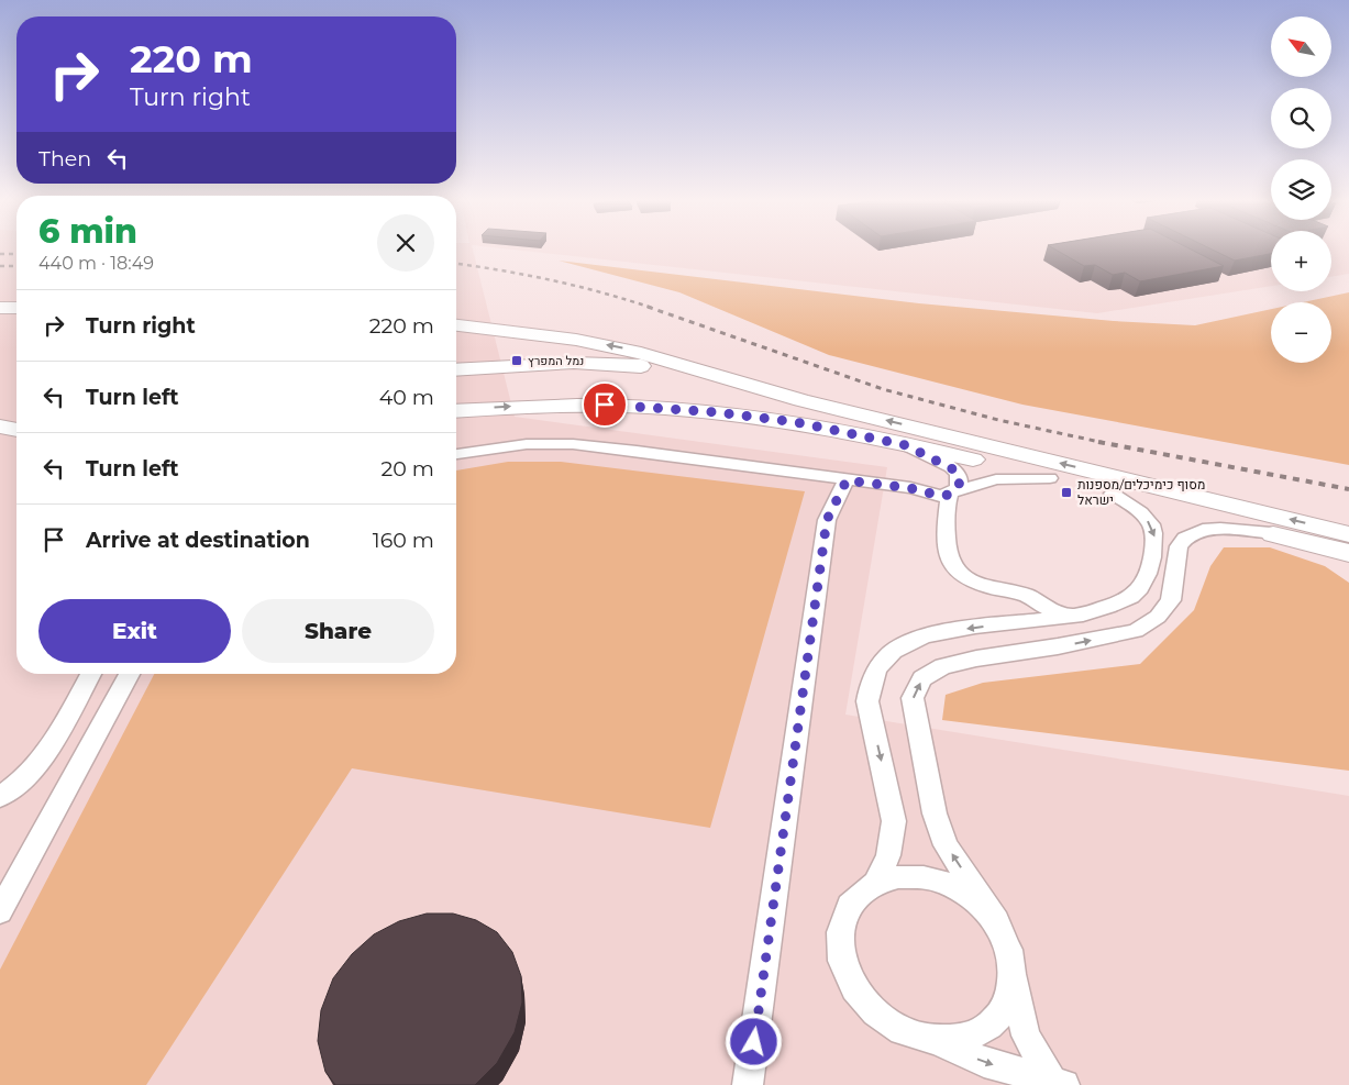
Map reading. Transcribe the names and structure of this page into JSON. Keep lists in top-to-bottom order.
{
  "places": {
    "transit": ["נמל המפרץ", "מסוף כימיכלים/מספנות ישראל"]
  },
  "north": "top left",
  "page": {
    "map_buttons": ["+", "−"],
    "turn": ["220 m", "Turn right"],
    "then": "Then",
    "heading": ["6 min", "440 m · 18:49"],
    "list": [
      {
        "name": "Turn right",
        "value": "220 m"
      },
      {
        "name": "Turn left",
        "value": "40 m"
      },
      {
        "name": "Turn left",
        "value": "20 m"
      },
      {
        "name": "Arrive at destination",
        "value": "160 m"
      }
    ],
    "buttons": ["Exit", "Share"]
  }
}
